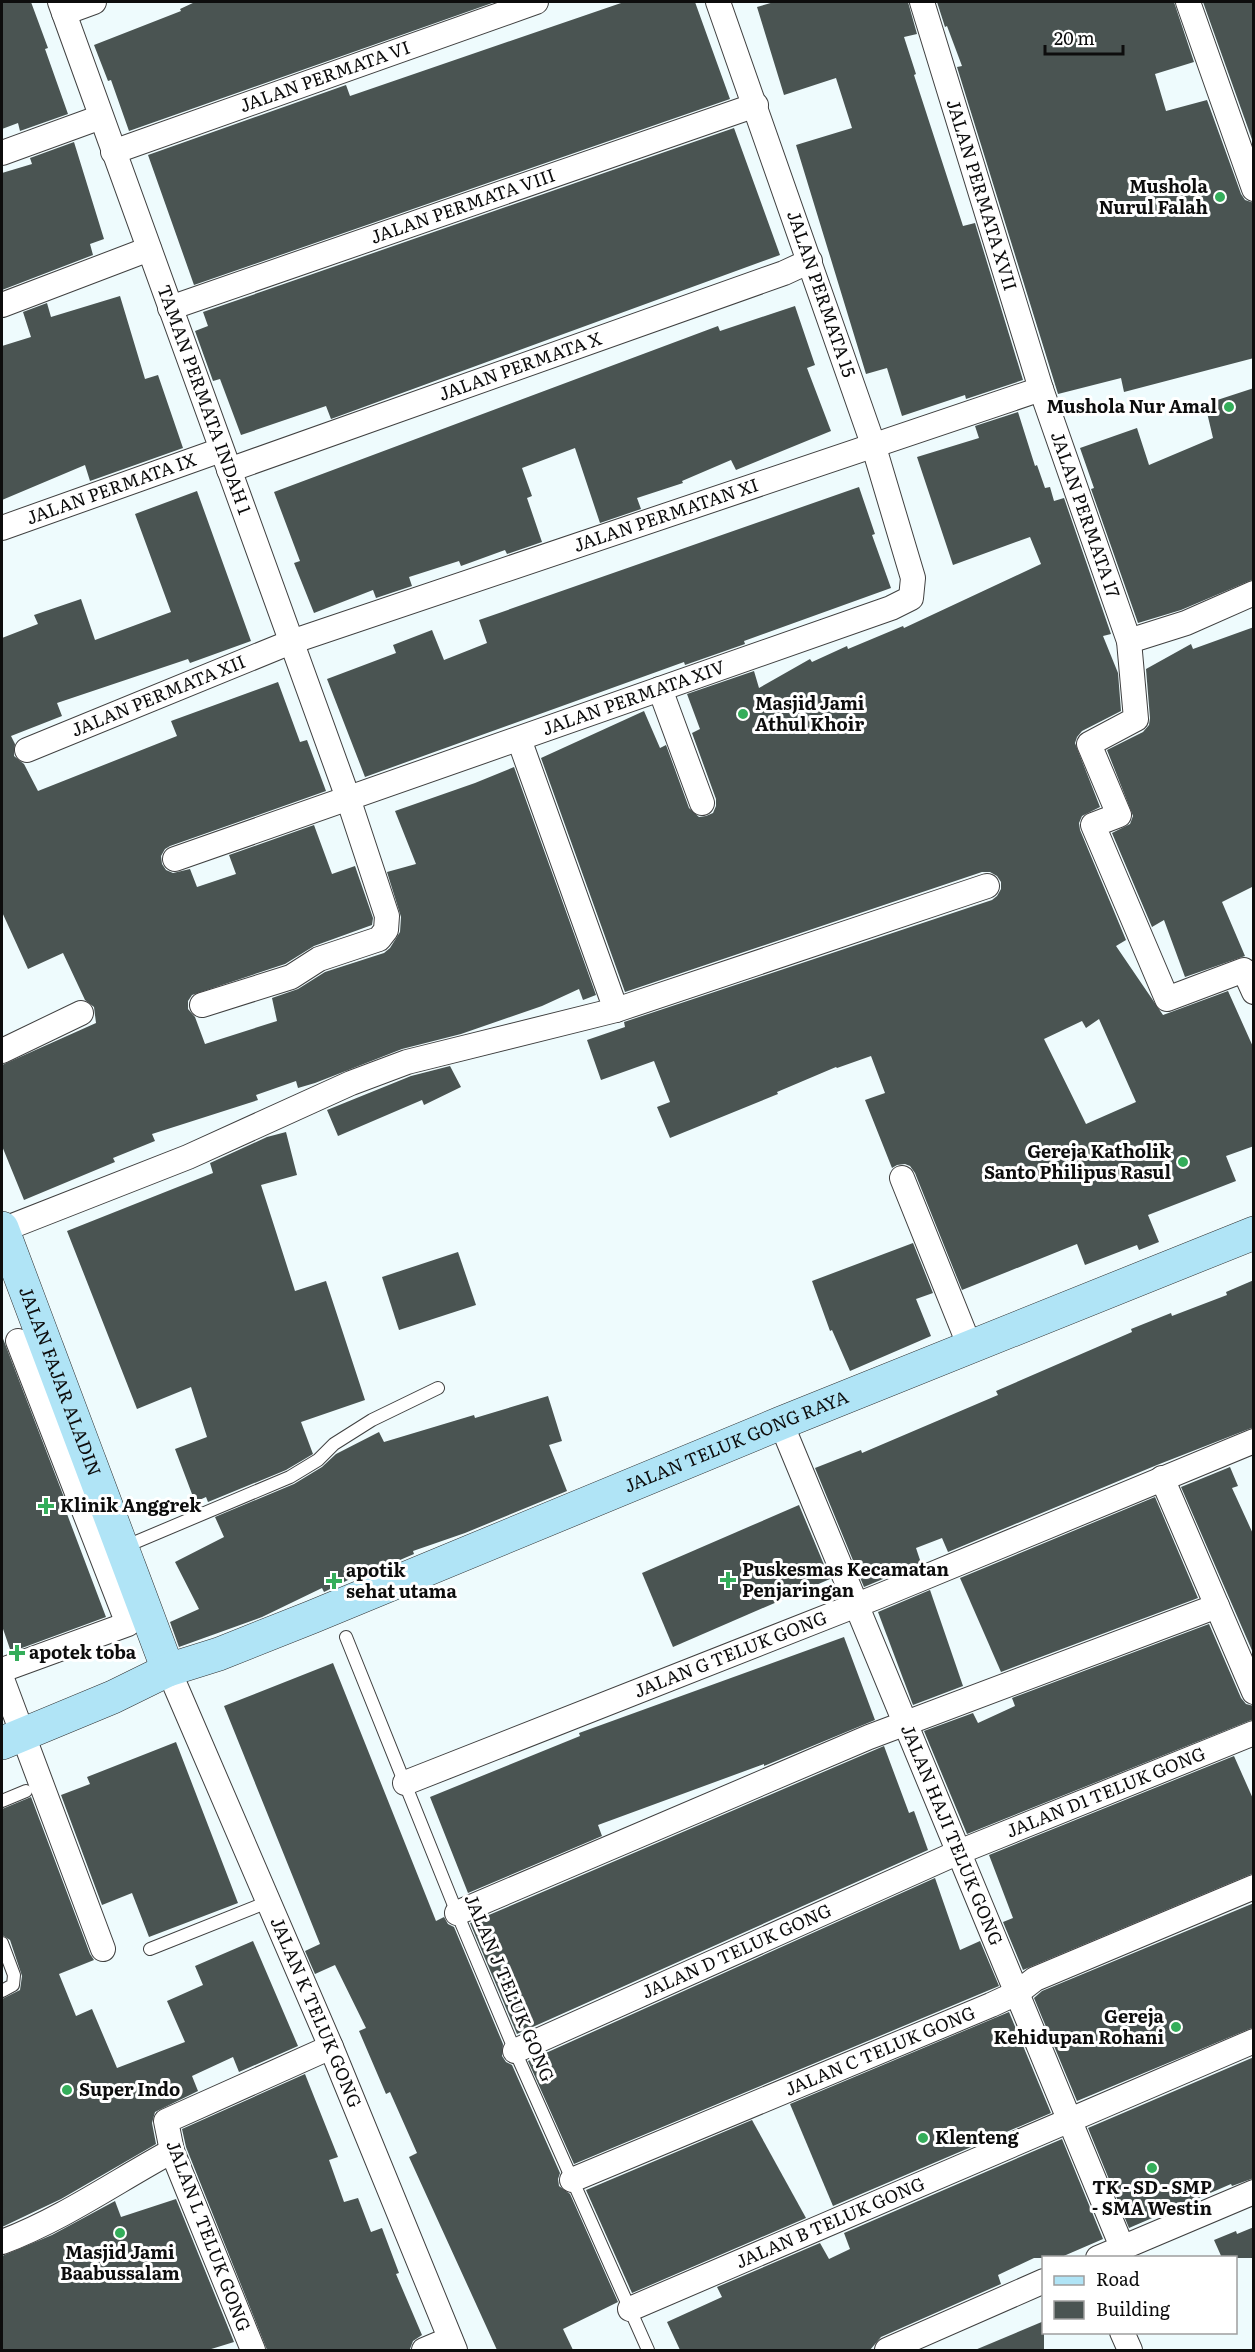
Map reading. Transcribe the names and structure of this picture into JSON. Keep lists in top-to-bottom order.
{
  "streets": {
    "main road": ["JALAN FAJAR ALADIN", "JALAN TELUK GONG RAYA"],
    "street": [
      "JALAN PERMATA VI",
      "JALAN PERMATA XVII",
      "JALAN PERMATA VIII",
      "JALAN PERMATA 15",
      "JALAN PERMATA X",
      "TAMAN PERMATA INDAH 1",
      "JALAN PERMATA IX",
      "JALAN PERMATA 17",
      "JALAN PERMATAN XI",
      "JALAN PERMATA XII",
      "JALAN PERMATA XIV",
      "JALAN G TELUK GONG",
      "JALAN D1 TELUK GONG",
      "JALAN HAJI TELUK GONG",
      "JALAN D TELUK GONG",
      "JALAN K TELUK GONG",
      "JALAN C TELUK GONG",
      "JALAN B TELUK GONG",
      "JALAN L TELUK GONG"
    ],
    "lane": ["JALAN J TELUK GONG"]
  },
  "crossings": [
    ["JALAN PERMATA VI", "TAMAN PERMATA INDAH 1"],
    ["JALAN PERMATA XVII", "JALAN PERMATA 17"],
    ["JALAN PERMATA XVII", "JALAN PERMATAN XI"],
    ["JALAN PERMATA VIII", "JALAN PERMATA 15"],
    ["JALAN PERMATA VIII", "TAMAN PERMATA INDAH 1"],
    ["JALAN PERMATA 15", "JALAN PERMATA X"],
    ["JALAN PERMATA 15", "JALAN PERMATAN XI"],
    ["JALAN PERMATA 15", "JALAN PERMATA XIV"],
    ["JALAN PERMATA X", "TAMAN PERMATA INDAH 1"],
    ["JALAN PERMATA X", "JALAN PERMATA IX"],
    ["TAMAN PERMATA INDAH 1", "JALAN PERMATA IX"],
    ["TAMAN PERMATA INDAH 1", "JALAN PERMATAN XI"],
    ["TAMAN PERMATA INDAH 1", "JALAN PERMATA XII"],
    ["TAMAN PERMATA INDAH 1", "JALAN PERMATA XIV"],
    ["JALAN PERMATA 17", "JALAN PERMATAN XI"],
    ["JALAN PERMATAN XI", "JALAN PERMATA XII"],
    ["JALAN FAJAR ALADIN", "JALAN TELUK GONG RAYA"],
    ["JALAN FAJAR ALADIN", "JALAN K TELUK GONG"],
    ["JALAN TELUK GONG RAYA", "JALAN HAJI TELUK GONG"],
    ["JALAN TELUK GONG RAYA", "JALAN K TELUK GONG"],
    ["JALAN G TELUK GONG", "JALAN HAJI TELUK GONG"],
    ["JALAN G TELUK GONG", "JALAN J TELUK GONG"],
    ["JALAN D1 TELUK GONG", "JALAN HAJI TELUK GONG"],
    ["JALAN D1 TELUK GONG", "JALAN D TELUK GONG"],
    ["JALAN HAJI TELUK GONG", "JALAN D TELUK GONG"],
    ["JALAN HAJI TELUK GONG", "JALAN C TELUK GONG"],
    ["JALAN HAJI TELUK GONG", "JALAN B TELUK GONG"],
    ["JALAN D TELUK GONG", "JALAN J TELUK GONG"],
    ["JALAN J TELUK GONG", "JALAN C TELUK GONG"],
    ["JALAN J TELUK GONG", "JALAN B TELUK GONG"],
    ["JALAN K TELUK GONG", "JALAN L TELUK GONG"]
  ],
  "places": {
    "other": [
      "Mushola Nurul Falah",
      "Mushola Nur Amal",
      "Masjid Jami Athul Khoir",
      "Gereja Katholik Santo Philipus Rasul",
      "Gereja Kehidupan Rohani",
      "Super Indo",
      "Klenteng",
      "TK - SD - SMP - SMA Westin",
      "Masjid Jami Baabussalam"
    ],
    "health": [
      "Klinik Anggrek",
      "Puskesmas Kecamatan Penjaringan",
      "apotik sehat utama",
      "apotek toba"
    ]
  },
  "legend": ["Road", "Building"],
  "scale_bar": "20 m"
}
